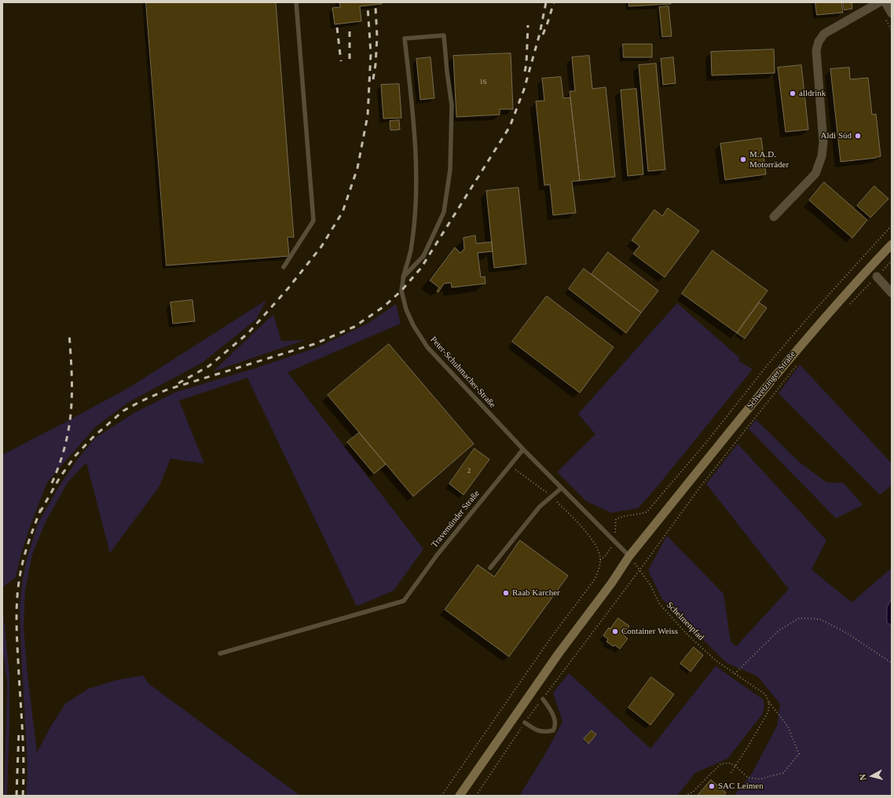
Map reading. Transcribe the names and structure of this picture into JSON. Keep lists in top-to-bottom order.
{
  "streets": {
    "main road": ["Schwetzinger Straße"],
    "lane": ["Peter-Schuhmacher-Straße", "Travemünder Straße"],
    "path": ["Schelmenpfad"]
  },
  "crossings": [
    ["Peter-Schuhmacher-Straße", "Schwetzinger Straße"],
    ["Peter-Schuhmacher-Straße", "Travemünder Straße"],
    ["Peter-Schuhmacher-Straße", "Schelmenpfad"],
    ["Schwetzinger Straße", "Schelmenpfad"]
  ],
  "places": [
    "alldrink",
    "Aldi Süd",
    "M.A.D. Motorräder",
    "Raab Karcher",
    "Container Weiss",
    "SAC Leimen"
  ],
  "house_numbers": ["16", "2"],
  "north": "left"
}
